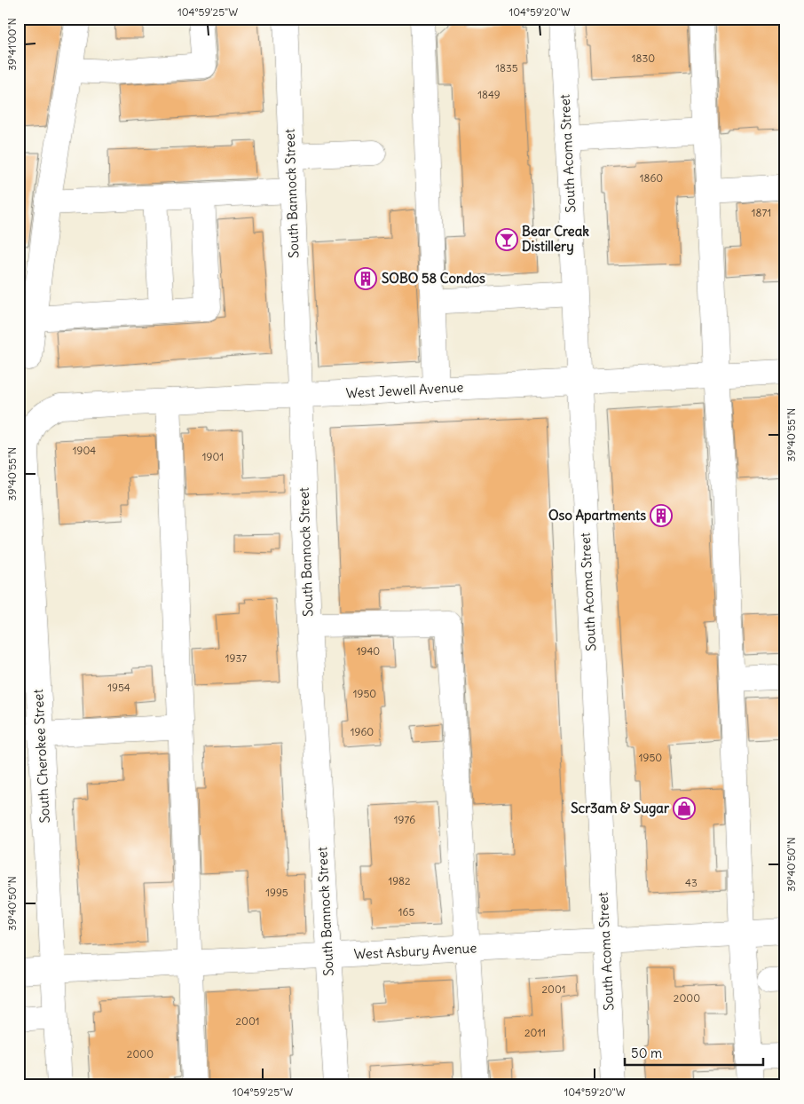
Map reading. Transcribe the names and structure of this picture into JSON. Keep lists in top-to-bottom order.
{
  "streets": {
    "street": [
      "South Acoma Street",
      "South Bannock Street",
      "West Jewell Avenue",
      "South Cherokee Street",
      "West Asbury Avenue"
    ]
  },
  "crossings": [
    ["South Acoma Street", "West Jewell Avenue"],
    ["South Acoma Street", "West Asbury Avenue"],
    ["South Bannock Street", "West Jewell Avenue"],
    ["South Bannock Street", "West Asbury Avenue"],
    ["West Jewell Avenue", "South Cherokee Street"],
    ["South Cherokee Street", "West Asbury Avenue"]
  ],
  "places": {
    "bar": ["Bear Creak Distillery"],
    "building": ["SOBO 58 Condos", "Oso Apartments"],
    "shop": ["Scr3am & Sugar"]
  },
  "house_numbers": [
    "1830",
    "1835",
    "1849",
    "1860",
    "1871",
    "1904",
    "1901",
    "1940",
    "1937",
    "1954",
    "1950",
    "1960",
    "1950",
    "1976",
    "1982",
    "43",
    "1995",
    "165",
    "2001",
    "2000",
    "2001",
    "2011",
    "2000"
  ],
  "scale_bar": "50 m",
  "coordinates": [
    "104°59'25\"W",
    "104°59'20\"W",
    "39°41'00\"N",
    "39°40'55\"N",
    "39°40'50\"N"
  ]
}
